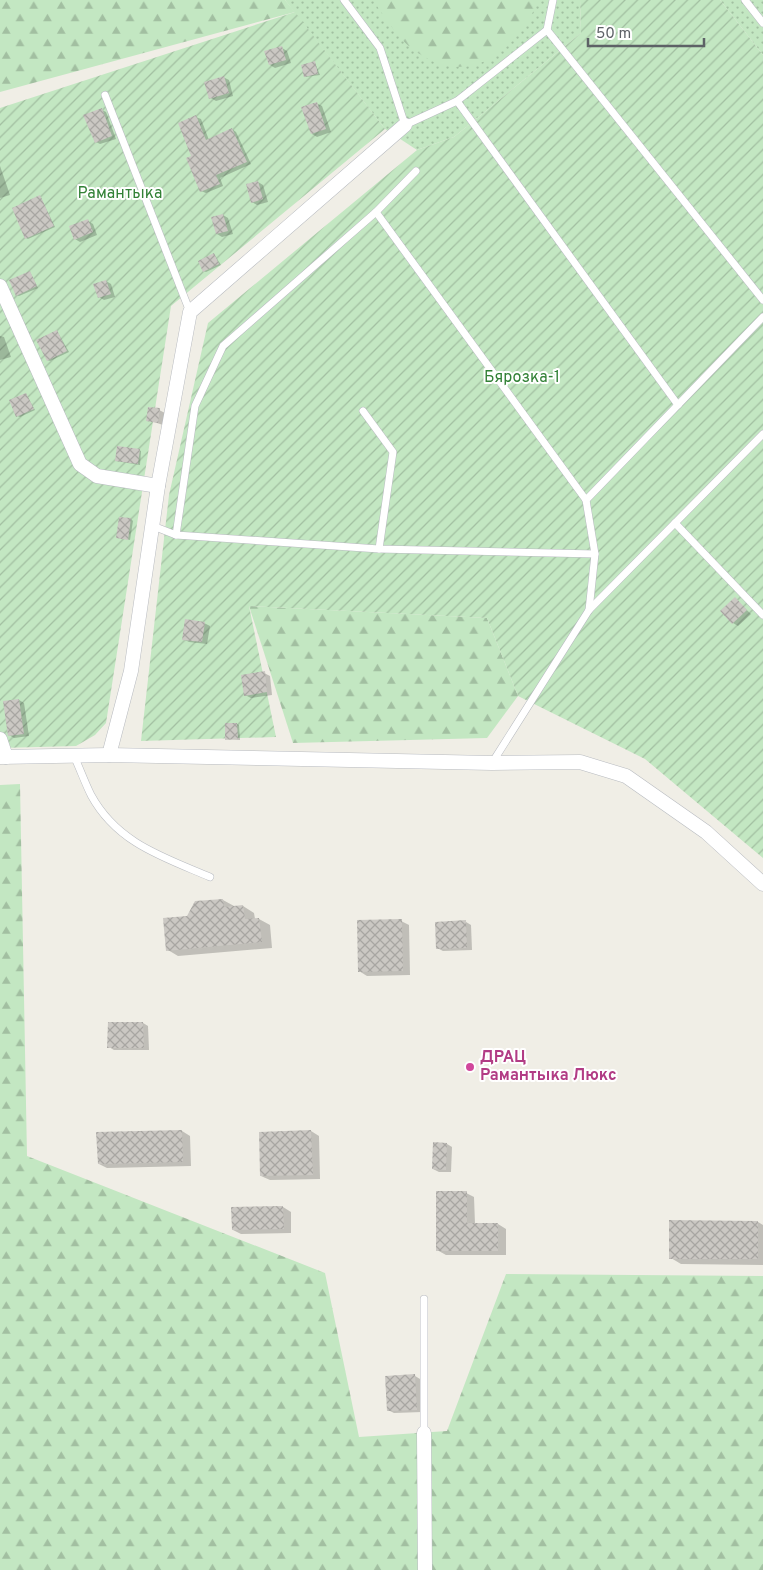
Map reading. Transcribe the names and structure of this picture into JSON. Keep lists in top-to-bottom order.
{
  "parks": ["Рамантыка", "Бярозка-1"],
  "places": ["ДРАЦ Рамантыка Люкс"],
  "scale_bar": "50 m"
}
